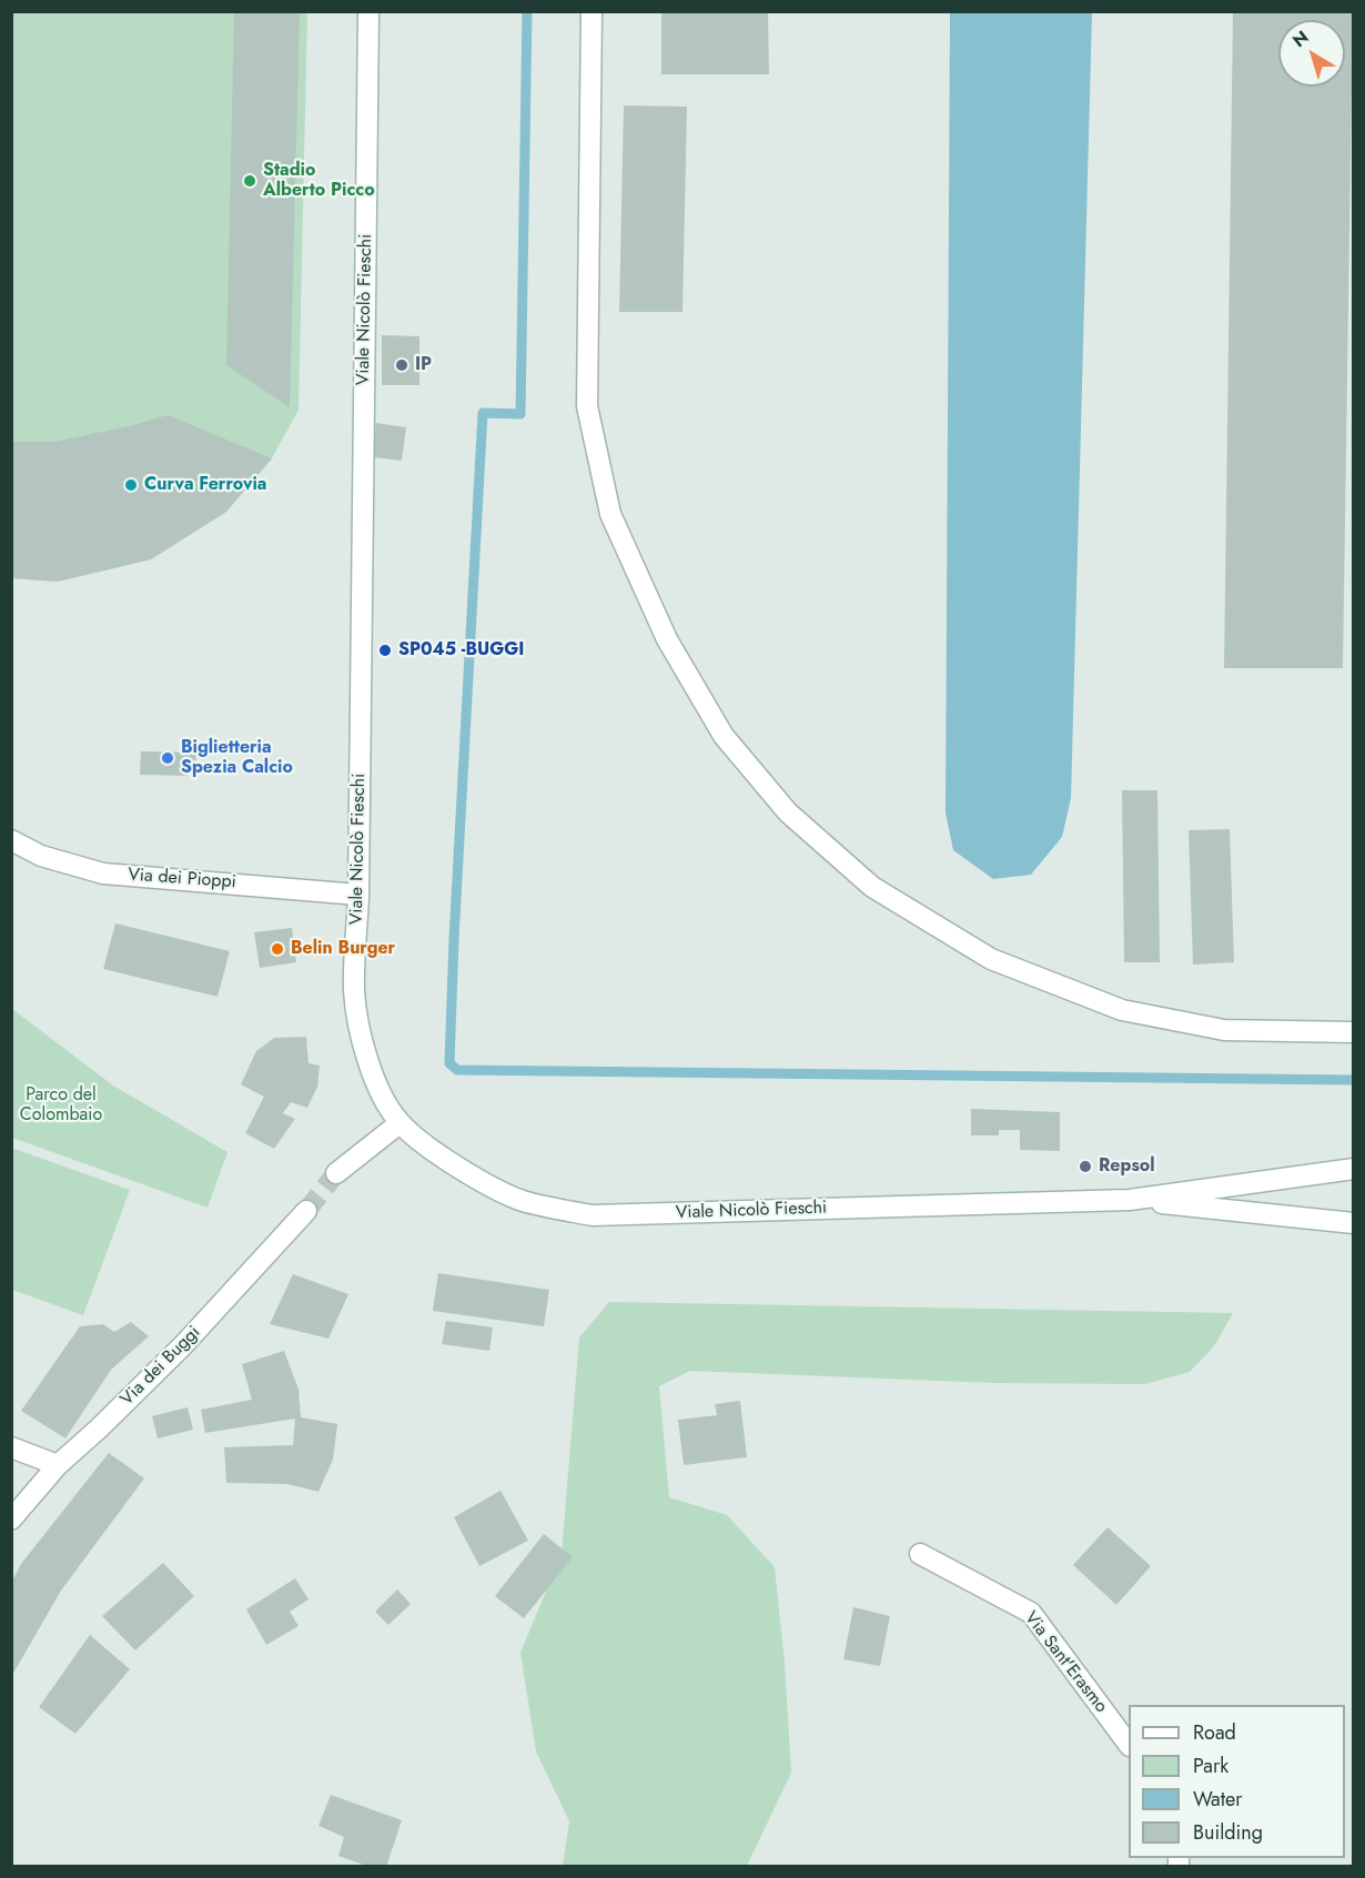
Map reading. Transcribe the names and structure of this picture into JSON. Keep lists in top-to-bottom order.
{
  "streets": {
    "main road": [
      "Viale Nicolò Fieschi",
      "Via dei Pioppi",
      "Via dei Buggi",
      "Via Sant'Erasmo"
    ]
  },
  "crossings": [
    ["Viale Nicolò Fieschi", "Via dei Pioppi"]
  ],
  "parks": ["Parco del Colombaio"],
  "places": [
    "Stadio Alberto Picco",
    "IP",
    "Curva Ferrovia",
    "SP045 -BUGGI",
    "Biglietteria Spezia Calcio",
    "Belin Burger",
    "Repsol"
  ],
  "legend": [
    "Road",
    "Park",
    "Water",
    "Building"
  ],
  "north": "top left"
}
